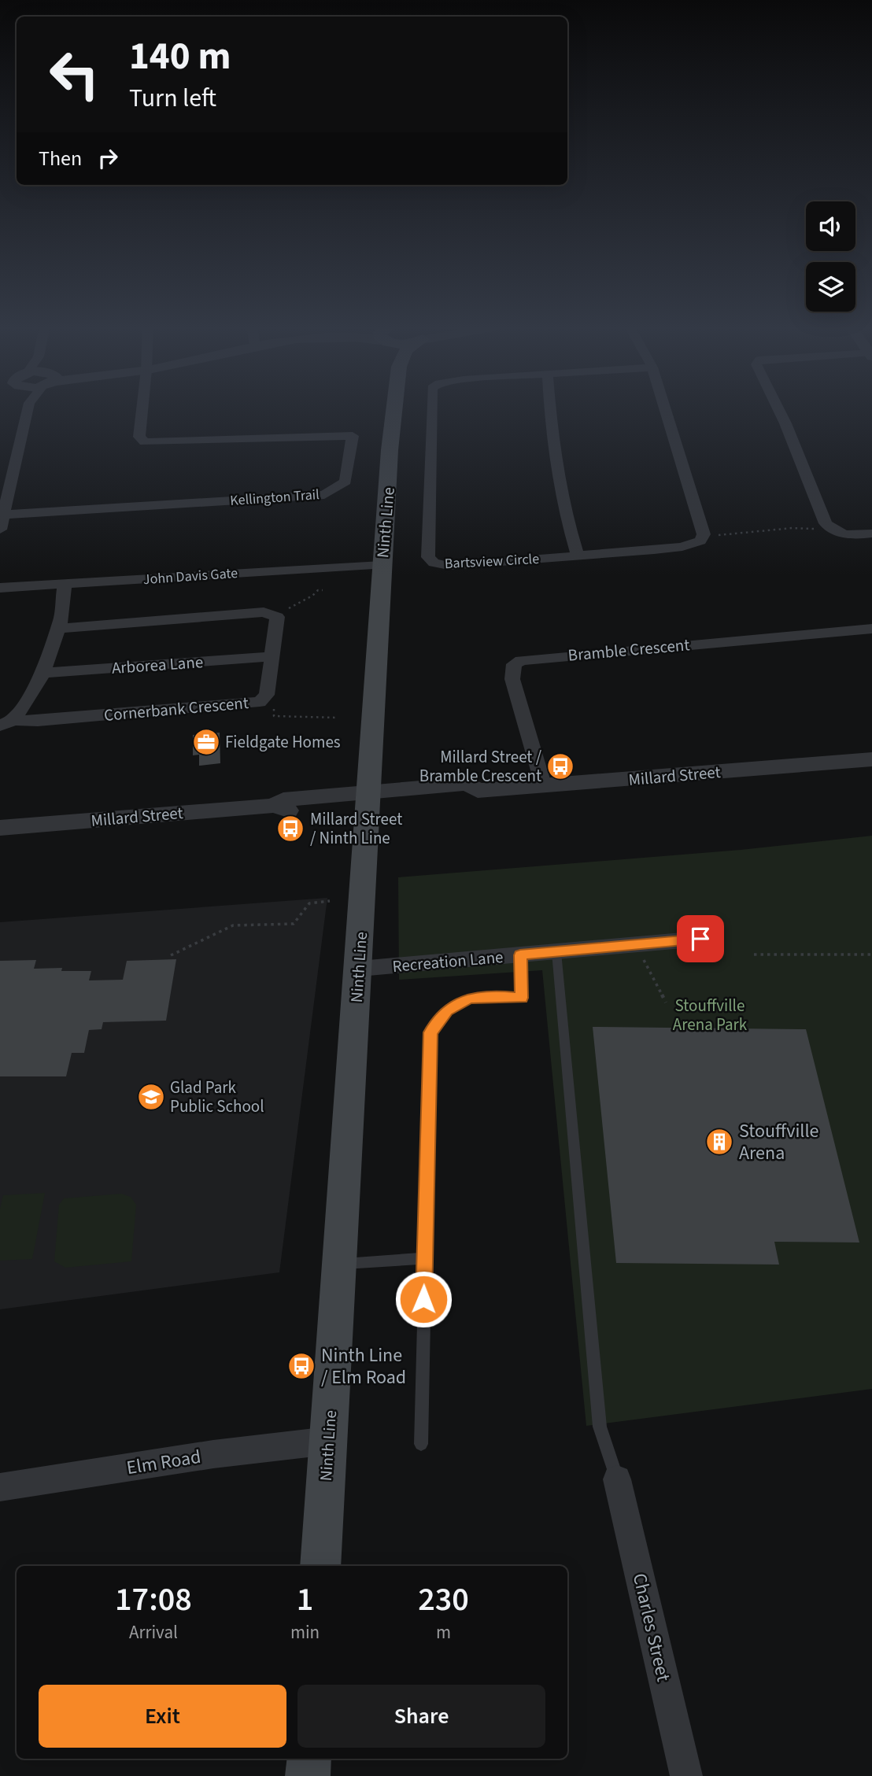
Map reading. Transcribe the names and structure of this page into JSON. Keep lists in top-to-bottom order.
{
  "streets": {
    "main road": ["Ninth Line"],
    "street": [
      "Kellington Trail",
      "Bartsview Circle",
      "John Davis Gate",
      "Bramble Crescent",
      "Arborea Lane",
      "Cornerbank Crescent",
      "Millard Street",
      "Recreation Lane",
      "Elm Road",
      "Charles Street"
    ]
  },
  "crossings": [
    ["Ninth Line", "John Davis Gate"],
    ["Ninth Line", "Millard Street"],
    ["Ninth Line", "Recreation Lane"],
    ["Ninth Line", "Elm Road"],
    ["Bramble Crescent", "Millard Street"],
    ["Arborea Lane", "Cornerbank Crescent"]
  ],
  "parks": ["Stouffville Arena Park"],
  "places": {
    "office": ["Fieldgate Homes"],
    "bus stop": ["Millard Street / Bramble Crescent", "Millard Street / Ninth Line", "Ninth Line / Elm Road"],
    "school or university": ["Glad Park Public School"],
    "building": ["Stouffville Arena"]
  },
  "page": {
    "turn": ["140 m", "Turn left"],
    "then": "Then",
    "eta": [
      "17:08",
      "Arrival",
      "1",
      "min",
      "230",
      "m"
    ],
    "buttons": ["Exit", "Share"]
  }
}
